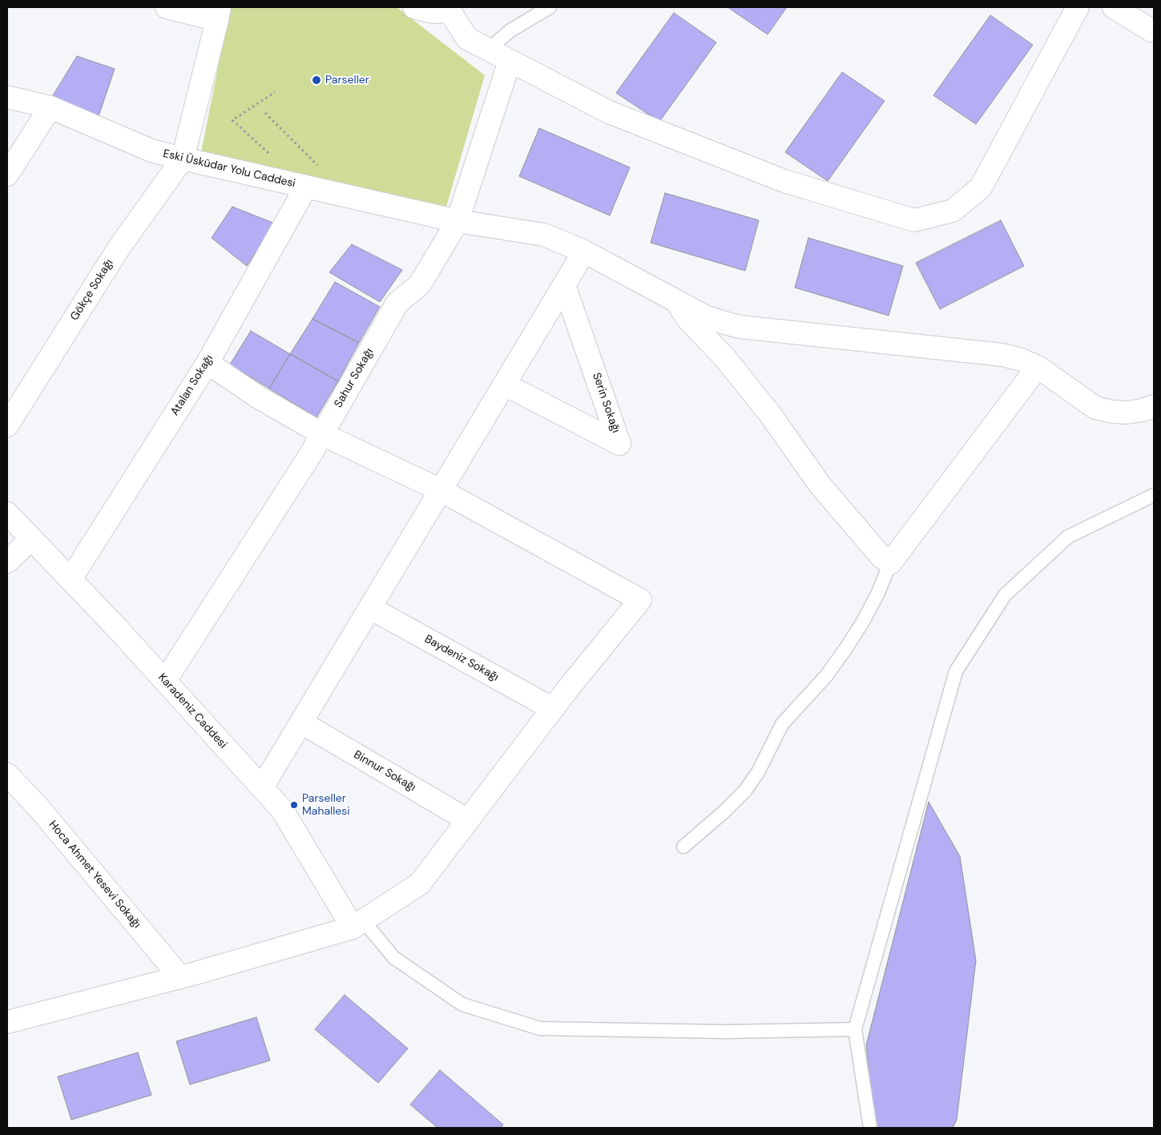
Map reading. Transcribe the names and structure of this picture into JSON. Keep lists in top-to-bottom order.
{
  "streets": {
    "street": [
      "Eski Üsküdar Yolu Caddesi",
      "Gökçe Sokağı",
      "Sahur Sokağı",
      "Atalan Sokağı",
      "Serin Sokağı",
      "Baydeniz Sokağı",
      "Karadeniz Caddesi",
      "Binnur Sokağı",
      "Hoca Ahmet Yesevi Sokağı"
    ]
  },
  "crossings": [
    ["Eski Üsküdar Yolu Caddesi", "Gökçe Sokağı"],
    ["Eski Üsküdar Yolu Caddesi", "Sahur Sokağı"],
    ["Eski Üsküdar Yolu Caddesi", "Atalan Sokağı"],
    ["Sahur Sokağı", "Karadeniz Caddesi"],
    ["Atalan Sokağı", "Karadeniz Caddesi"]
  ],
  "places": ["Parseller", "Parseller Mahallesi"]
}
